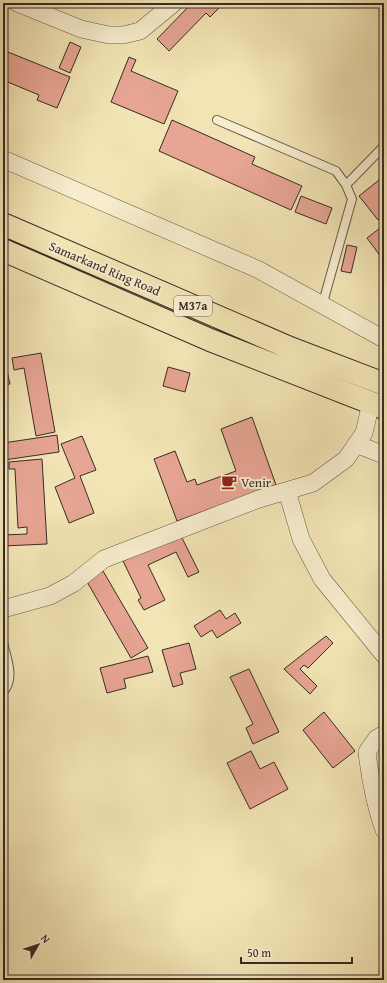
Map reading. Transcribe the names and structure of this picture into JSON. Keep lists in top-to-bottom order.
{
  "streets": {
    "highway": ["Samarkand Ring Road", "M37a"]
  },
  "places": {
    "cafe": ["Venir"]
  },
  "scale_bar": "50 m",
  "north": "top right"
}
